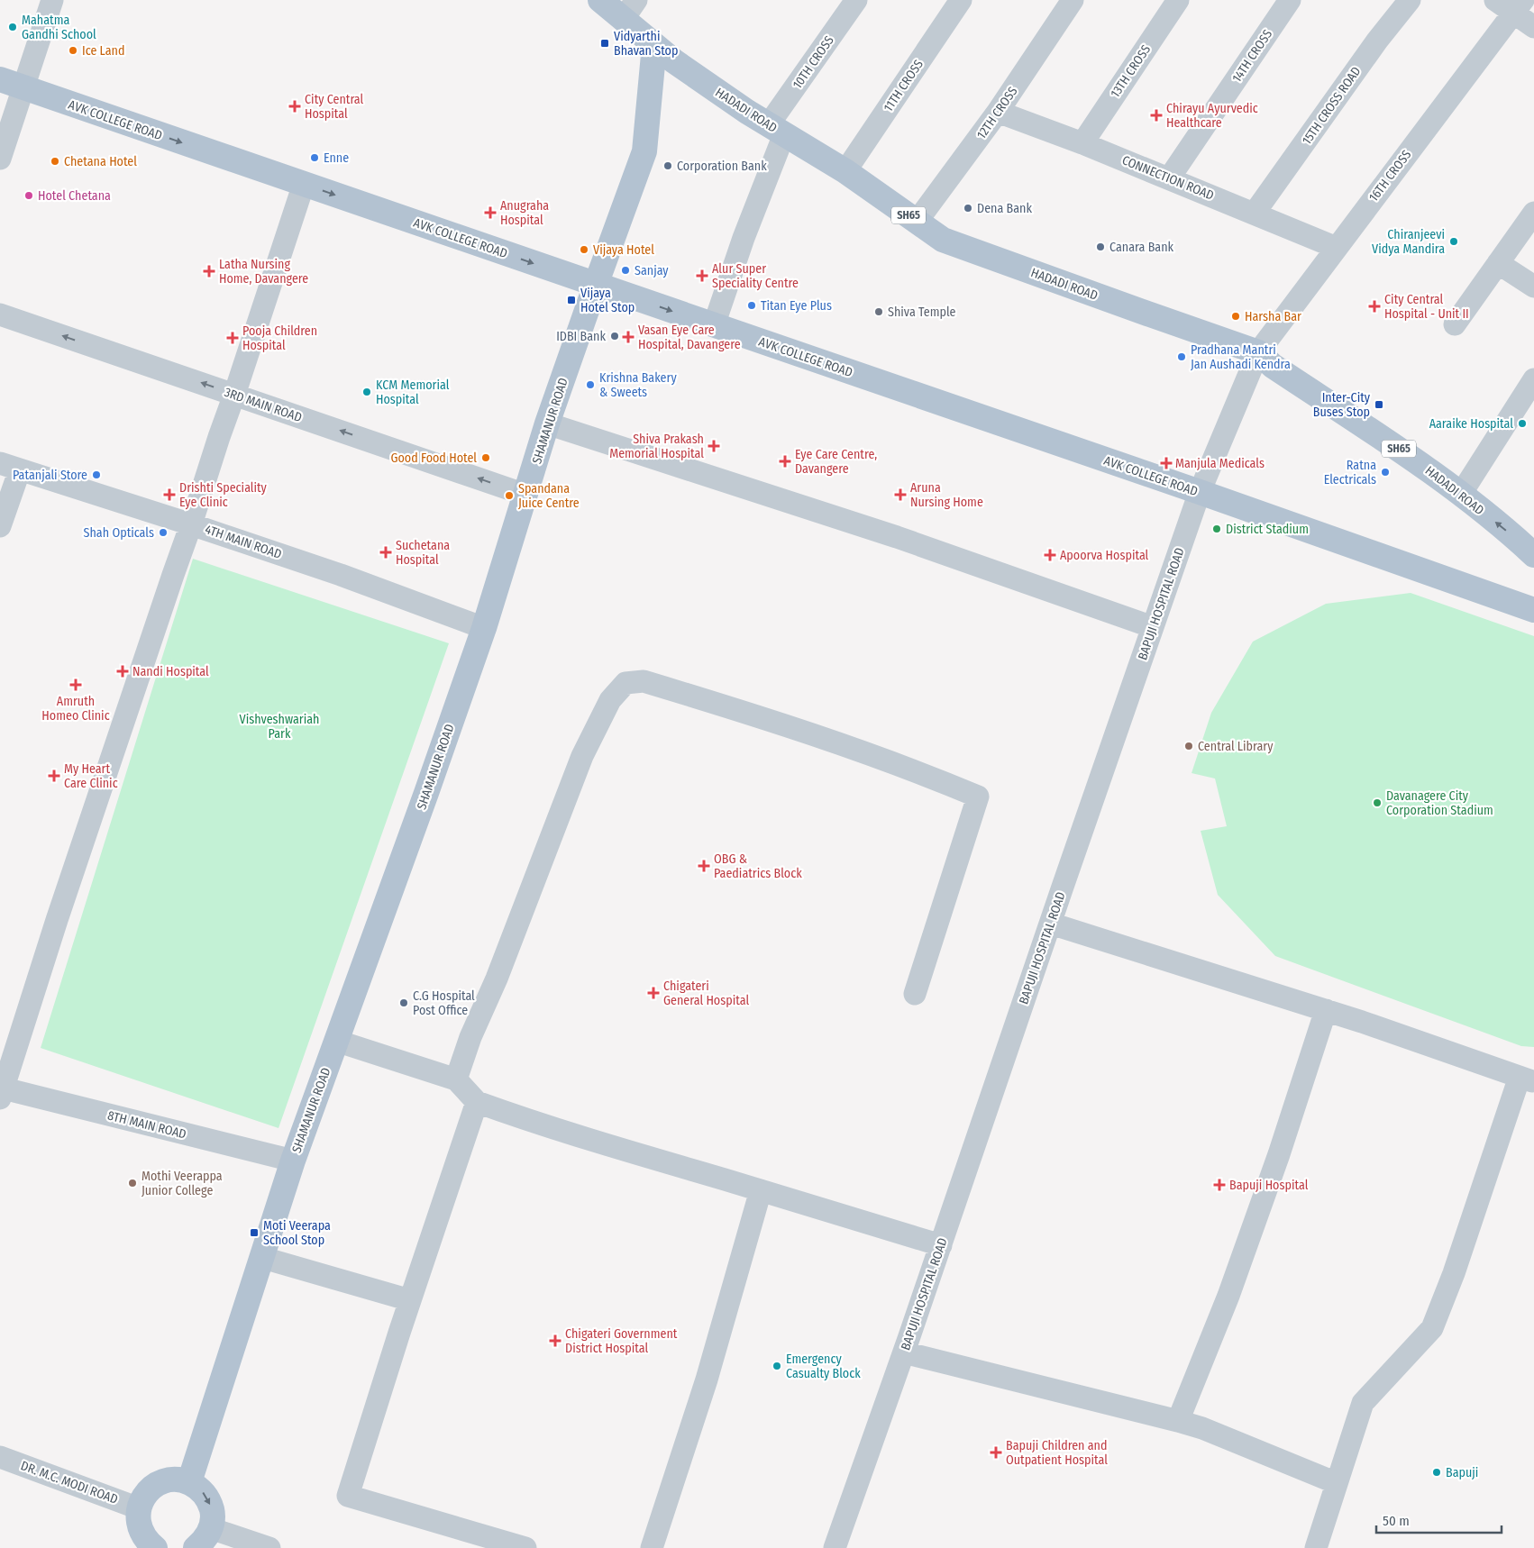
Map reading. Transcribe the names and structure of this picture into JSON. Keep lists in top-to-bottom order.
{
  "streets": {
    "main road": [
      "HADADI ROAD",
      "AVK COLLEGE ROAD",
      "SH65",
      "SHAMANUR ROAD"
    ],
    "street": [
      "14TH CROSS",
      "10TH CROSS",
      "13TH CROSS",
      "11TH CROSS",
      "15TH CROSS ROAD",
      "12TH CROSS",
      "16TH CROSS",
      "CONNECTION ROAD",
      "3RD MAIN ROAD",
      "4TH MAIN ROAD",
      "BAPUJI HOSPITAL ROAD",
      "8TH MAIN ROAD",
      "DR. M.C. MODI ROAD"
    ]
  },
  "crossings": [
    ["14TH CROSS", "CONNECTION ROAD"],
    ["10TH CROSS", "HADADI ROAD"],
    ["10TH CROSS", "AVK COLLEGE ROAD"],
    ["13TH CROSS", "CONNECTION ROAD"],
    ["11TH CROSS", "HADADI ROAD"],
    ["15TH CROSS ROAD", "CONNECTION ROAD"],
    ["HADADI ROAD", "12TH CROSS"],
    ["HADADI ROAD", "16TH CROSS"],
    ["HADADI ROAD", "SHAMANUR ROAD"],
    ["HADADI ROAD", "BAPUJI HOSPITAL ROAD"],
    ["12TH CROSS", "CONNECTION ROAD"],
    ["AVK COLLEGE ROAD", "SHAMANUR ROAD"],
    ["AVK COLLEGE ROAD", "BAPUJI HOSPITAL ROAD"],
    ["16TH CROSS", "CONNECTION ROAD"],
    ["16TH CROSS", "BAPUJI HOSPITAL ROAD"],
    ["3RD MAIN ROAD", "SHAMANUR ROAD"],
    ["SHAMANUR ROAD", "4TH MAIN ROAD"],
    ["SHAMANUR ROAD", "8TH MAIN ROAD"]
  ],
  "one_way": ["AVK COLLEGE ROAD", "3RD MAIN ROAD"],
  "parks": ["Vishveshwariah Park"],
  "places": {
    "other": [
      "Mahatma Gandhi School",
      "Ice Land",
      "Enne",
      "Chetana Hotel",
      "Corporation Bank",
      "Hotel Chetana",
      "Dena Bank",
      "Chiranjeevi Vidya Mandira",
      "Canara Bank",
      "Vijaya Hotel",
      "Sanjay",
      "Titan Eye Plus",
      "Shiva Temple",
      "Harsha Bar",
      "IDBI Bank",
      "Pradhana Mantri Jan Aushadi Kendra",
      "Krishna Bakery & Sweets",
      "KCM Memorial Hospital",
      "Aaraike Hospital",
      "Good Food Hotel",
      "Ratna Electricals",
      "Patanjali Store",
      "Spandana Juice Centre",
      "District Stadium",
      "Shah Opticals",
      "Central Library",
      "Davanagere City Corporation Stadium",
      "C.G Hospital Post Office",
      "Mothi Veerappa Junior College",
      "Emergency Casualty Block",
      "Bapuji"
    ],
    "transit": [
      "Vidyarthi Bhavan Stop",
      "Vijaya Hotel Stop",
      "Inter-City Buses Stop",
      "Moti Veerapa School Stop"
    ],
    "health": [
      "City Central Hospital",
      "Chirayu Ayurvedic Healthcare",
      "Anugraha Hospital",
      "Latha Nursing Home, Davangere",
      "Alur Super Speciality Centre",
      "City Central Hospital - Unit II",
      "Vasan Eye Care Hospital, Davangere",
      "Pooja Children Hospital",
      "Shiva Prakash Memorial Hospital",
      "Eye Care Centre, Davangere",
      "Manjula Medicals",
      "Drishti Speciality Eye Clinic",
      "Aruna Nursing Home",
      "Suchetana Hospital",
      "Apoorva Hospital",
      "Nandi Hospital",
      "Amruth Homeo Clinic",
      "My Heart Care Clinic",
      "OBG & Paediatrics Block",
      "Chigateri General Hospital",
      "Bapuji Hospital",
      "Chigateri Government District Hospital",
      "Bapuji Children and Outpatient Hospital"
    ]
  },
  "scale_bar": "50 m"
}
